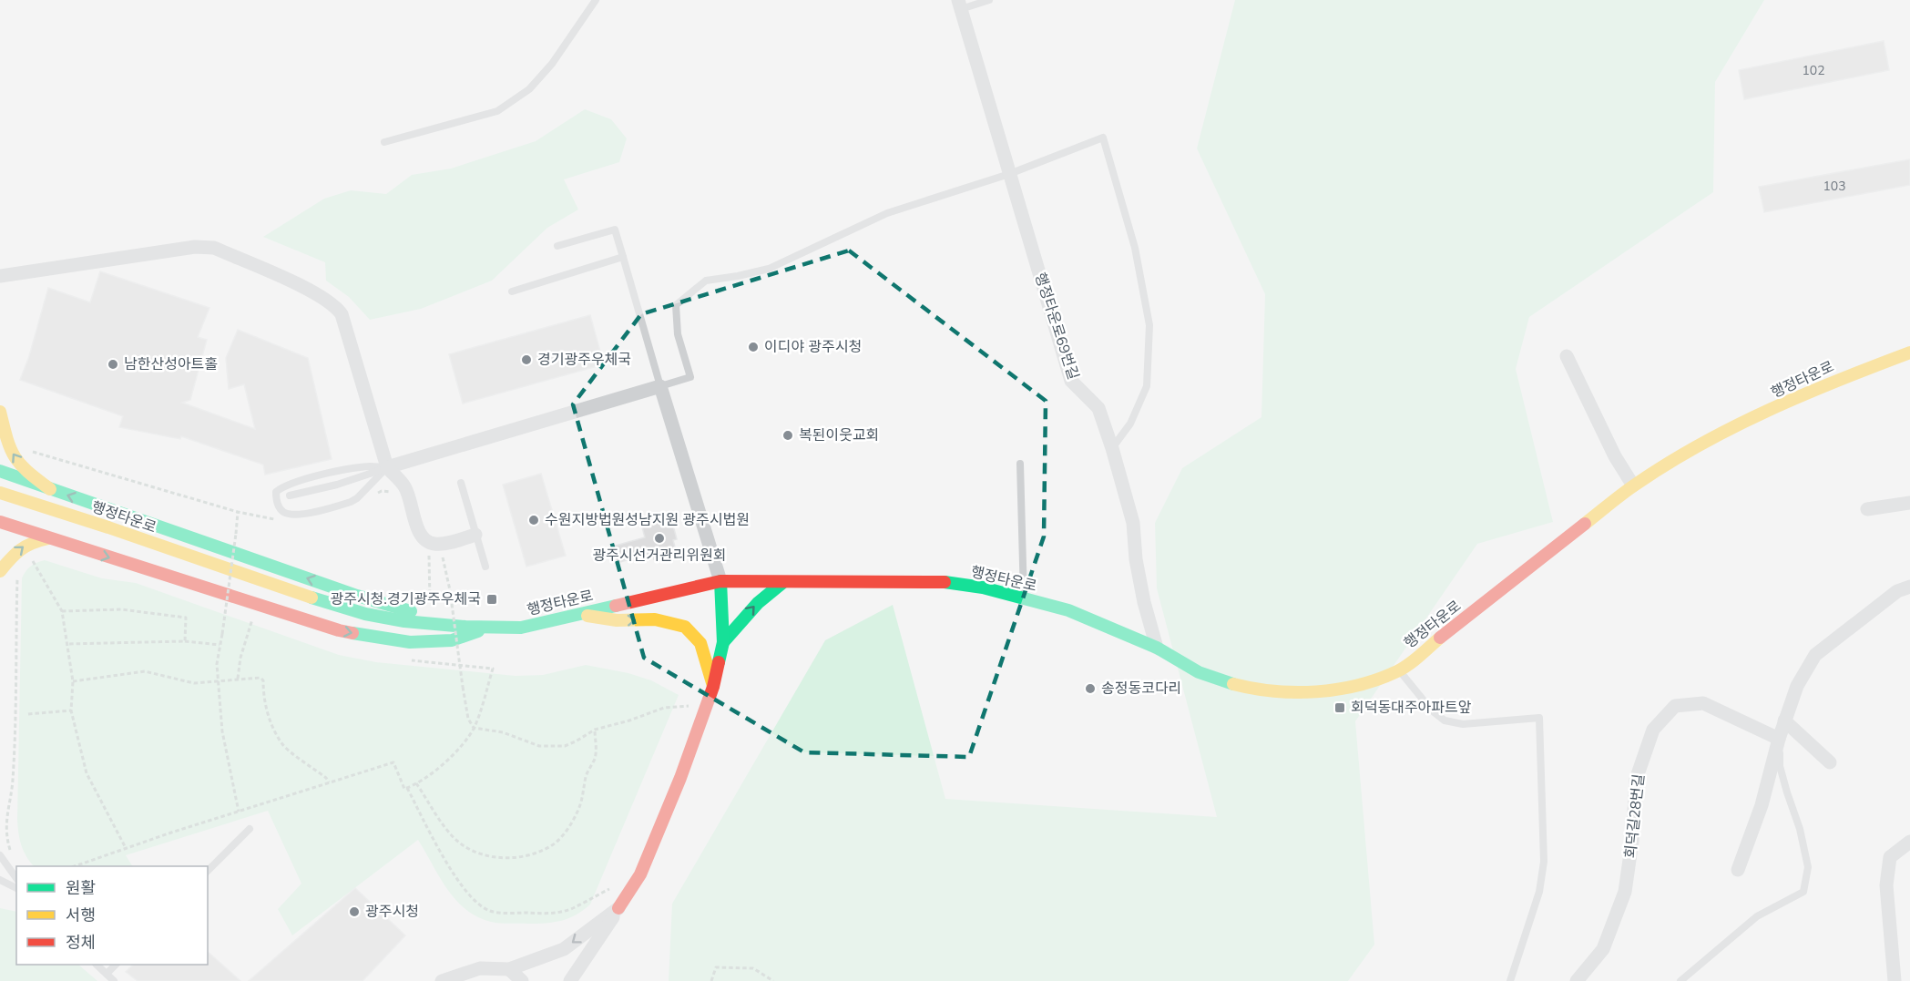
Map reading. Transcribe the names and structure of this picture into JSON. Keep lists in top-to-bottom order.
{
  "streets": {
    "street": ["행정타운로69번길", "행정타운로", "회덕길28번길"]
  },
  "crossings": [
    ["행정타운로69번길", "행정타운로"]
  ],
  "places": {
    "other": [
      "이디야 광주시청",
      "경기광주우체국",
      "남한산성아트홀",
      "복된이웃교회",
      "수원지방법원성남지원 광주시법원",
      "광주시선거관리위원회",
      "송정동코다리",
      "광주시청"
    ],
    "transit": ["광주시청.경기광주우체국", "회덕동대주아파트앞"]
  },
  "house_numbers": ["102", "103"],
  "legend": ["원활", "서행", "정체"]
}
